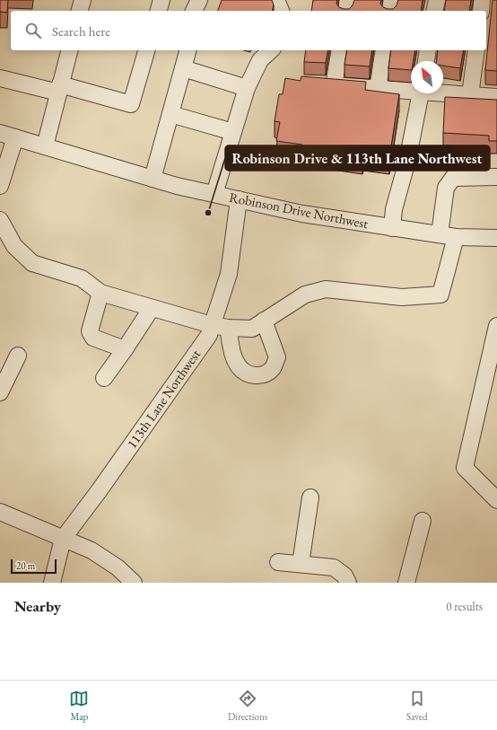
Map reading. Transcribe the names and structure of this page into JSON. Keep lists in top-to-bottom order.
{
  "streets": {
    "street": ["Robinson Drive Northwest", "113th Lane Northwest"]
  },
  "crossings": [
    ["Robinson Drive Northwest", "113th Lane Northwest"]
  ],
  "places": ["Robinson Drive & 113th Lane Northwest"],
  "scale_bar": "20 m",
  "north": "top left",
  "page": {
    "search": "Search here",
    "scale": "20 m",
    "heading": ["Nearby", "0 results"],
    "nav": ["Map", "Directions", "Saved"]
  }
}
